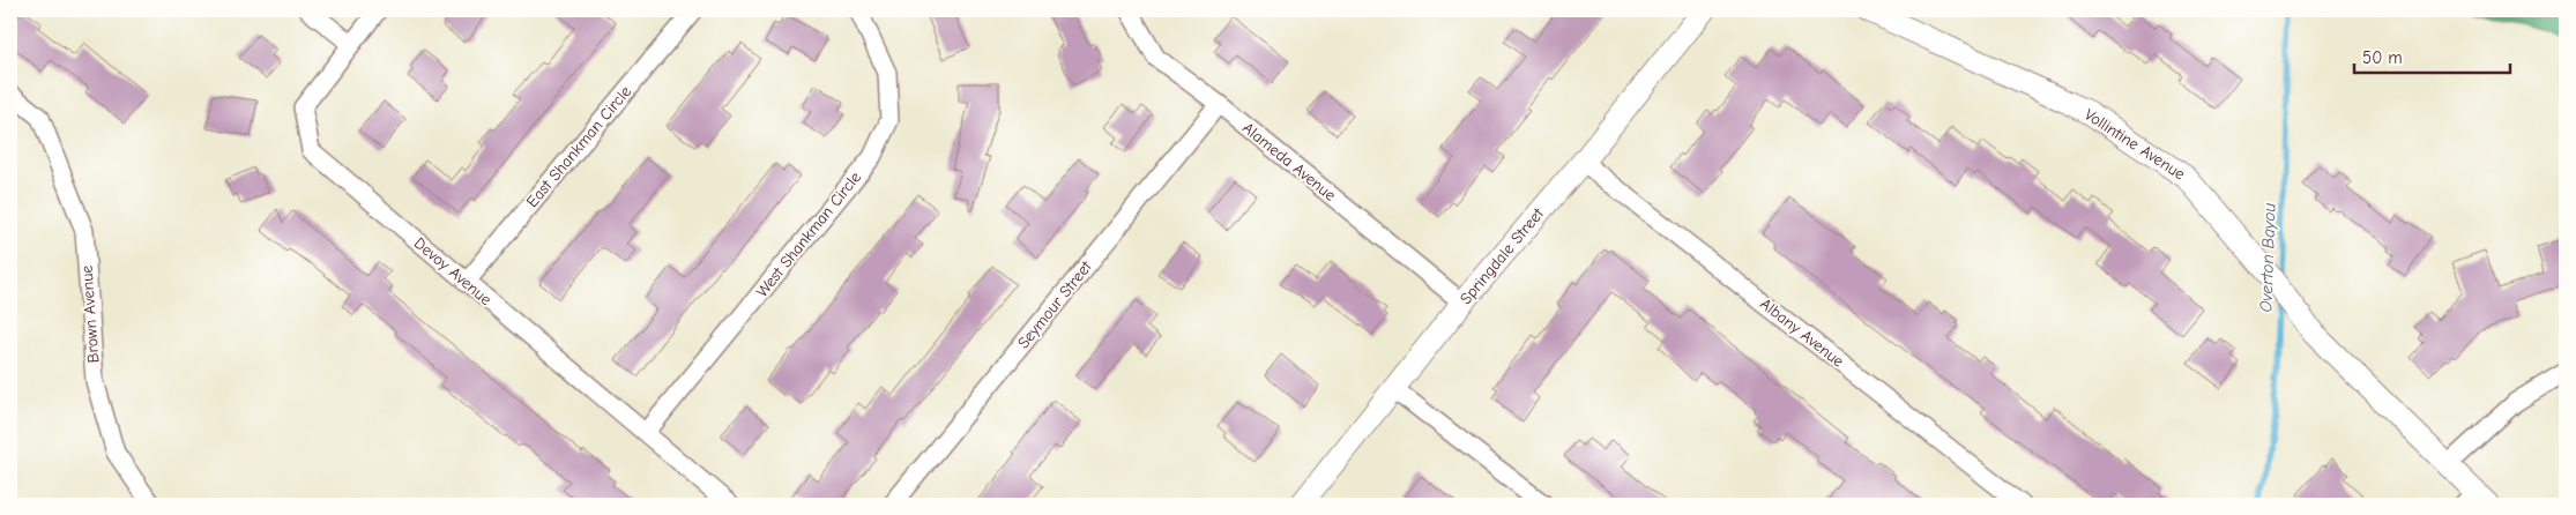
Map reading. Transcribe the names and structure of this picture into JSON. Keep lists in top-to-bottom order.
{
  "streets": {
    "street": [
      "Vollintine Avenue",
      "East Shankman Circle",
      "Alameda Avenue",
      "West Shankman Circle",
      "Springdale Street",
      "Devoy Avenue",
      "Seymour Street",
      "Brown Avenue",
      "Albany Avenue"
    ]
  },
  "crossings": [
    ["East Shankman Circle", "Devoy Avenue"],
    ["Alameda Avenue", "Springdale Street"],
    ["Alameda Avenue", "Seymour Street"],
    ["West Shankman Circle", "Devoy Avenue"],
    ["Springdale Street", "Albany Avenue"]
  ],
  "water": ["Overton Bayou"],
  "scale_bar": "50 m"
}
